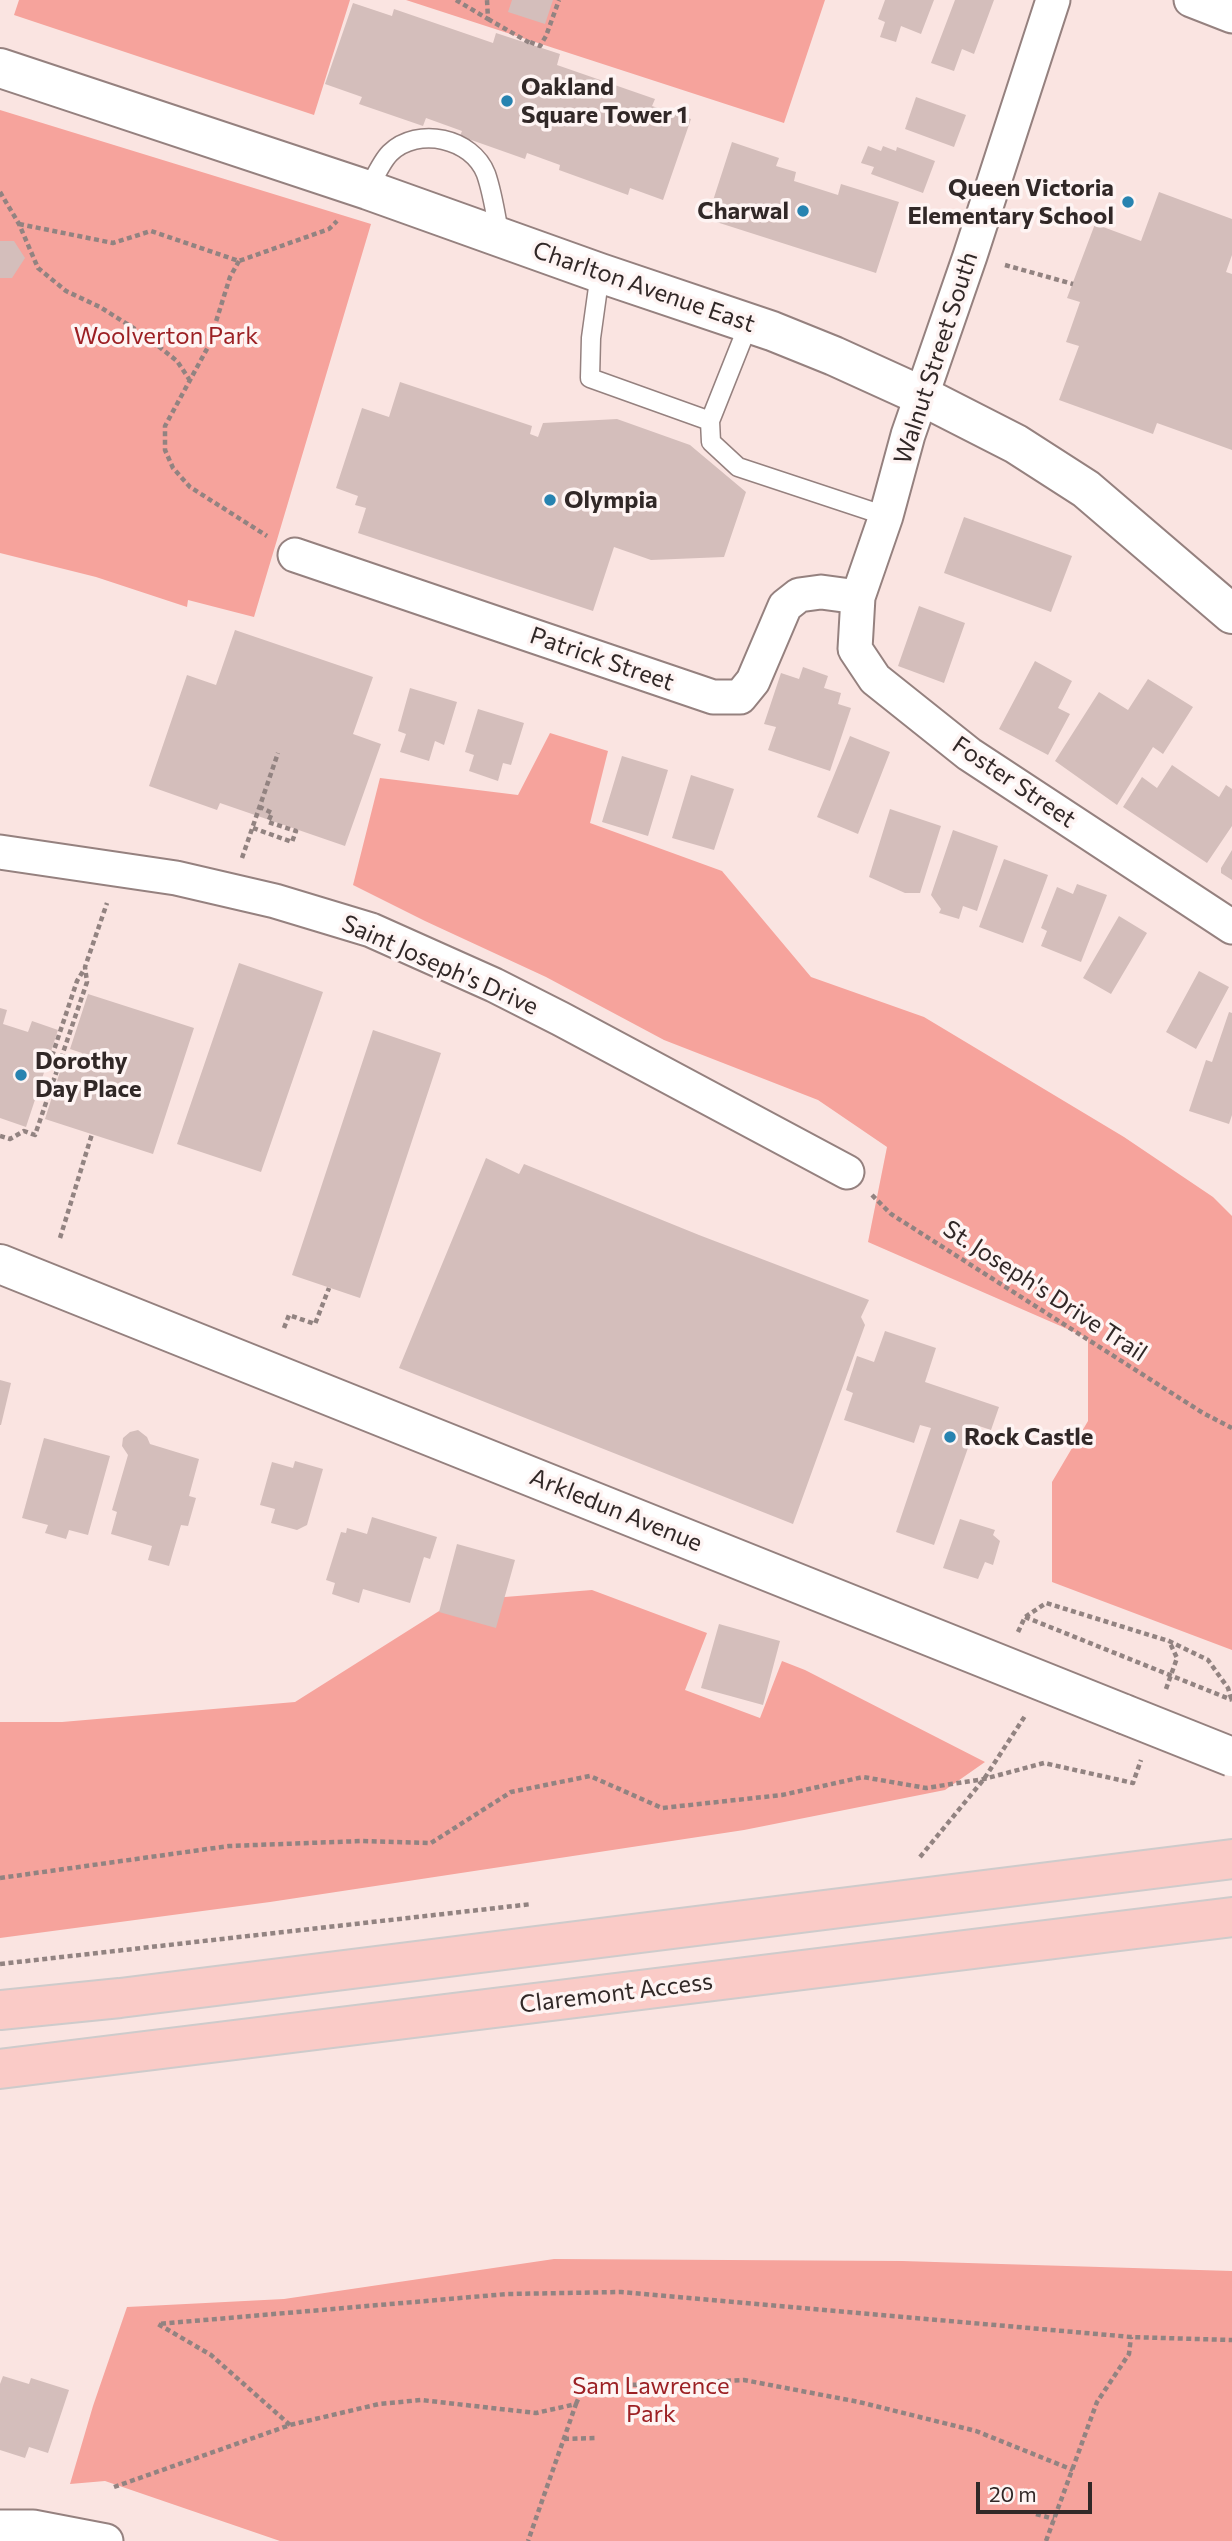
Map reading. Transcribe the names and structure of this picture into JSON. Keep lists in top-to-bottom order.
{
  "streets": {
    "main road": ["Charlton Avenue East", "Arkledun Avenue", "Claremont Access"],
    "street": [
      "Walnut Street South",
      "Patrick Street",
      "Foster Street",
      "Saint Joseph's Drive"
    ],
    "path": ["St. Joseph's Drive Trail"]
  },
  "crossings": [
    ["Charlton Avenue East", "Walnut Street South"],
    ["Walnut Street South", "Patrick Street"],
    ["Walnut Street South", "Foster Street"],
    ["Patrick Street", "Foster Street"],
    ["Saint Joseph's Drive", "St. Joseph's Drive Trail"]
  ],
  "parks": ["Woolverton Park", "Sam Lawrence Park"],
  "places": [
    "Oakland Square Tower 1",
    "Queen Victoria Elementary School",
    "Charwal",
    "Olympia",
    "Dorothy Day Place",
    "Rock Castle"
  ],
  "scale_bar": "20 m"
}
